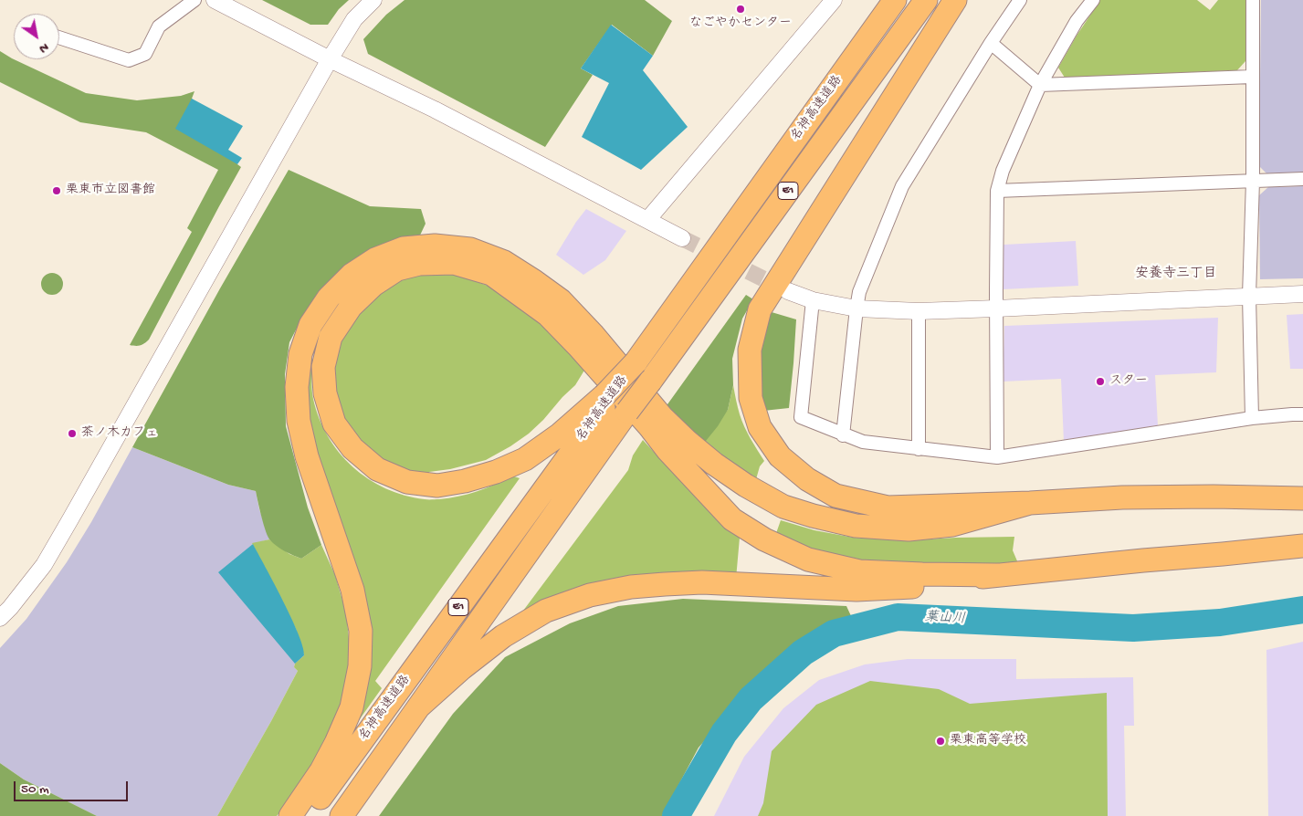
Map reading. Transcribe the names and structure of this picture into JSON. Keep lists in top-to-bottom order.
{
  "streets": {
    "highway": ["名神高速道路", "E1"]
  },
  "districts": ["安養寺三丁目"],
  "water": ["葉山川"],
  "places": [
    "なごやかセンター",
    "栗東市立図書館",
    "スター",
    "茶ノ木カフェ",
    "栗東高等学校"
  ],
  "scale_bar": "50 m",
  "north": "bottom right"
}
